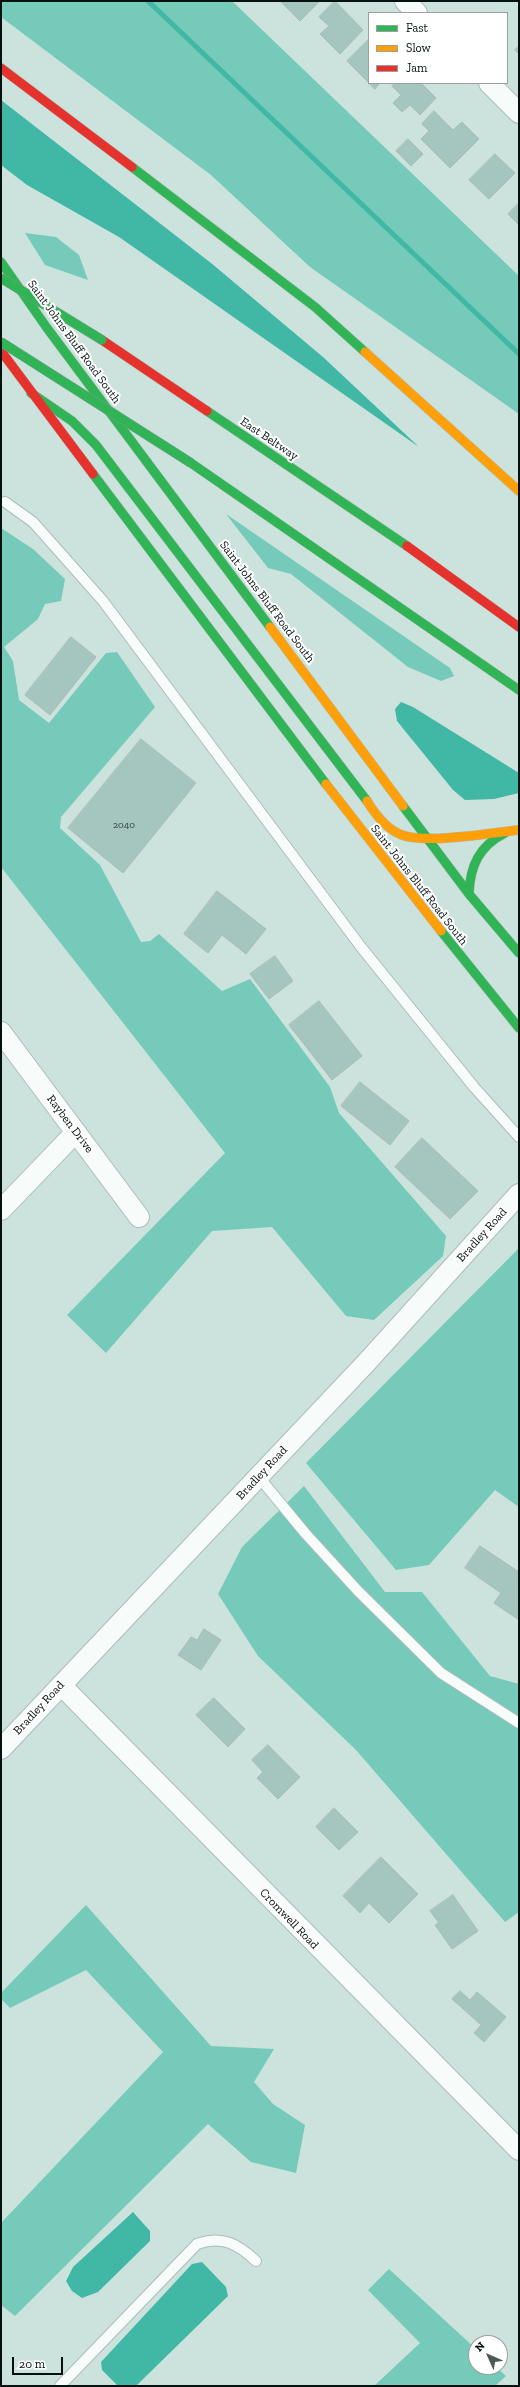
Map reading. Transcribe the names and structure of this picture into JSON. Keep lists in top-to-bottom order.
{
  "streets": {
    "main road": ["Saint Johns Bluff Road South", "East Beltway"],
    "street": ["Rayben Drive", "Bradley Road", "Cromwell Road"]
  },
  "crossings": [
    ["Bradley Road", "Cromwell Road"]
  ],
  "house_numbers": ["2040"],
  "legend": ["Fast", "Slow", "Jam"],
  "scale_bar": "20 m",
  "north": "top left"
}
